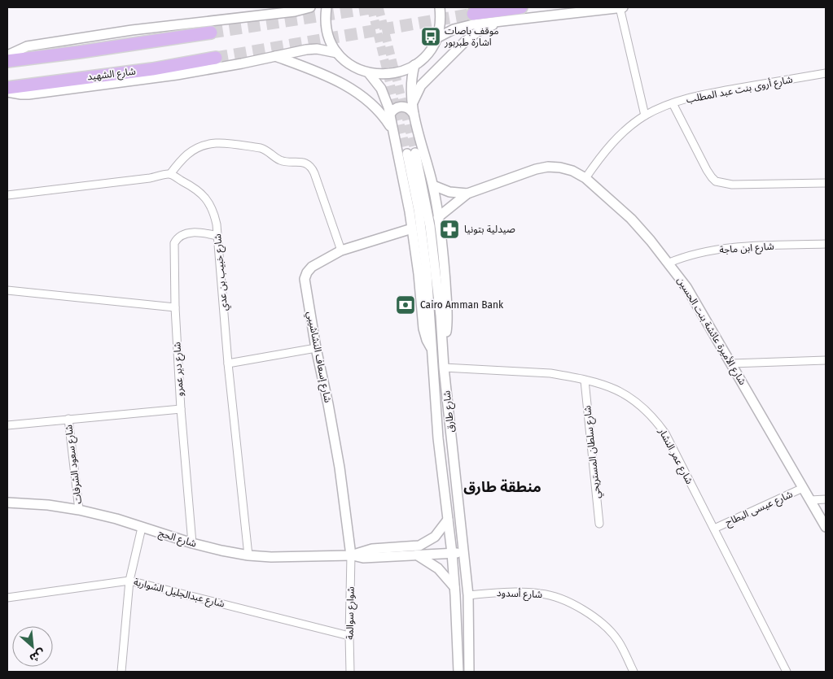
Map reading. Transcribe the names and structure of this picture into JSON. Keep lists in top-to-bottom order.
{
  "streets": {
    "highway": ["شارع الشهيد"],
    "street": [
      "شارع أروى بنت عبد المطلب",
      "شارع ابن ماجة",
      "شارع خبيب بن عدي",
      "شارع الأميرة عائشة بنت الحسين",
      "شارع إسعاف النشاشيبي",
      "شارع دير عمرو",
      "شارع طارق",
      "شارع سلطان المستريحي",
      "شارع عمر النشار",
      "شارع سعود الشرفات",
      "شارع عيسى البطاح",
      "شارع الحج",
      "شارع عبدالجليل الشواربة",
      "شارع أسدود",
      "شوارع سوالمة"
    ]
  },
  "crossings": [
    ["شارع أروى بنت عبد المطلب", "شارع الأميرة عائشة بنت الحسين"],
    ["شارع ابن ماجة", "شارع الأميرة عائشة بنت الحسين"],
    ["شارع خبيب بن عدي", "شارع دير عمرو"],
    ["شارع خبيب بن عدي", "شارع الحج"],
    ["شارع الأميرة عائشة بنت الحسين", "شارع عيسى البطاح"],
    ["شارع إسعاف النشاشيبي", "شارع الحج"],
    ["شارع إسعاف النشاشيبي", "شوارع سوالمة"],
    ["شارع دير عمرو", "شارع الحج"],
    ["شارع طارق", "شارع عمر النشار"],
    ["شارع طارق", "شارع الحج"],
    ["شارع طارق", "شارع أسدود"],
    ["شارع سلطان المستريحي", "شارع عمر النشار"],
    ["شارع عمر النشار", "شارع عيسى البطاح"],
    ["شارع سعود الشرفات", "شارع الحج"],
    ["شارع الحج", "شوارع سوالمة"],
    ["شارع عبدالجليل الشواربة", "شوارع سوالمة"]
  ],
  "districts": ["منطقة طارق"],
  "places": {
    "bus stop": ["موقف باصات اشارة طبربور"],
    "pharmacy": ["صيدلية بتونيا"],
    "bank": ["Cairo Amman Bank"]
  },
  "north": "bottom right"
}
